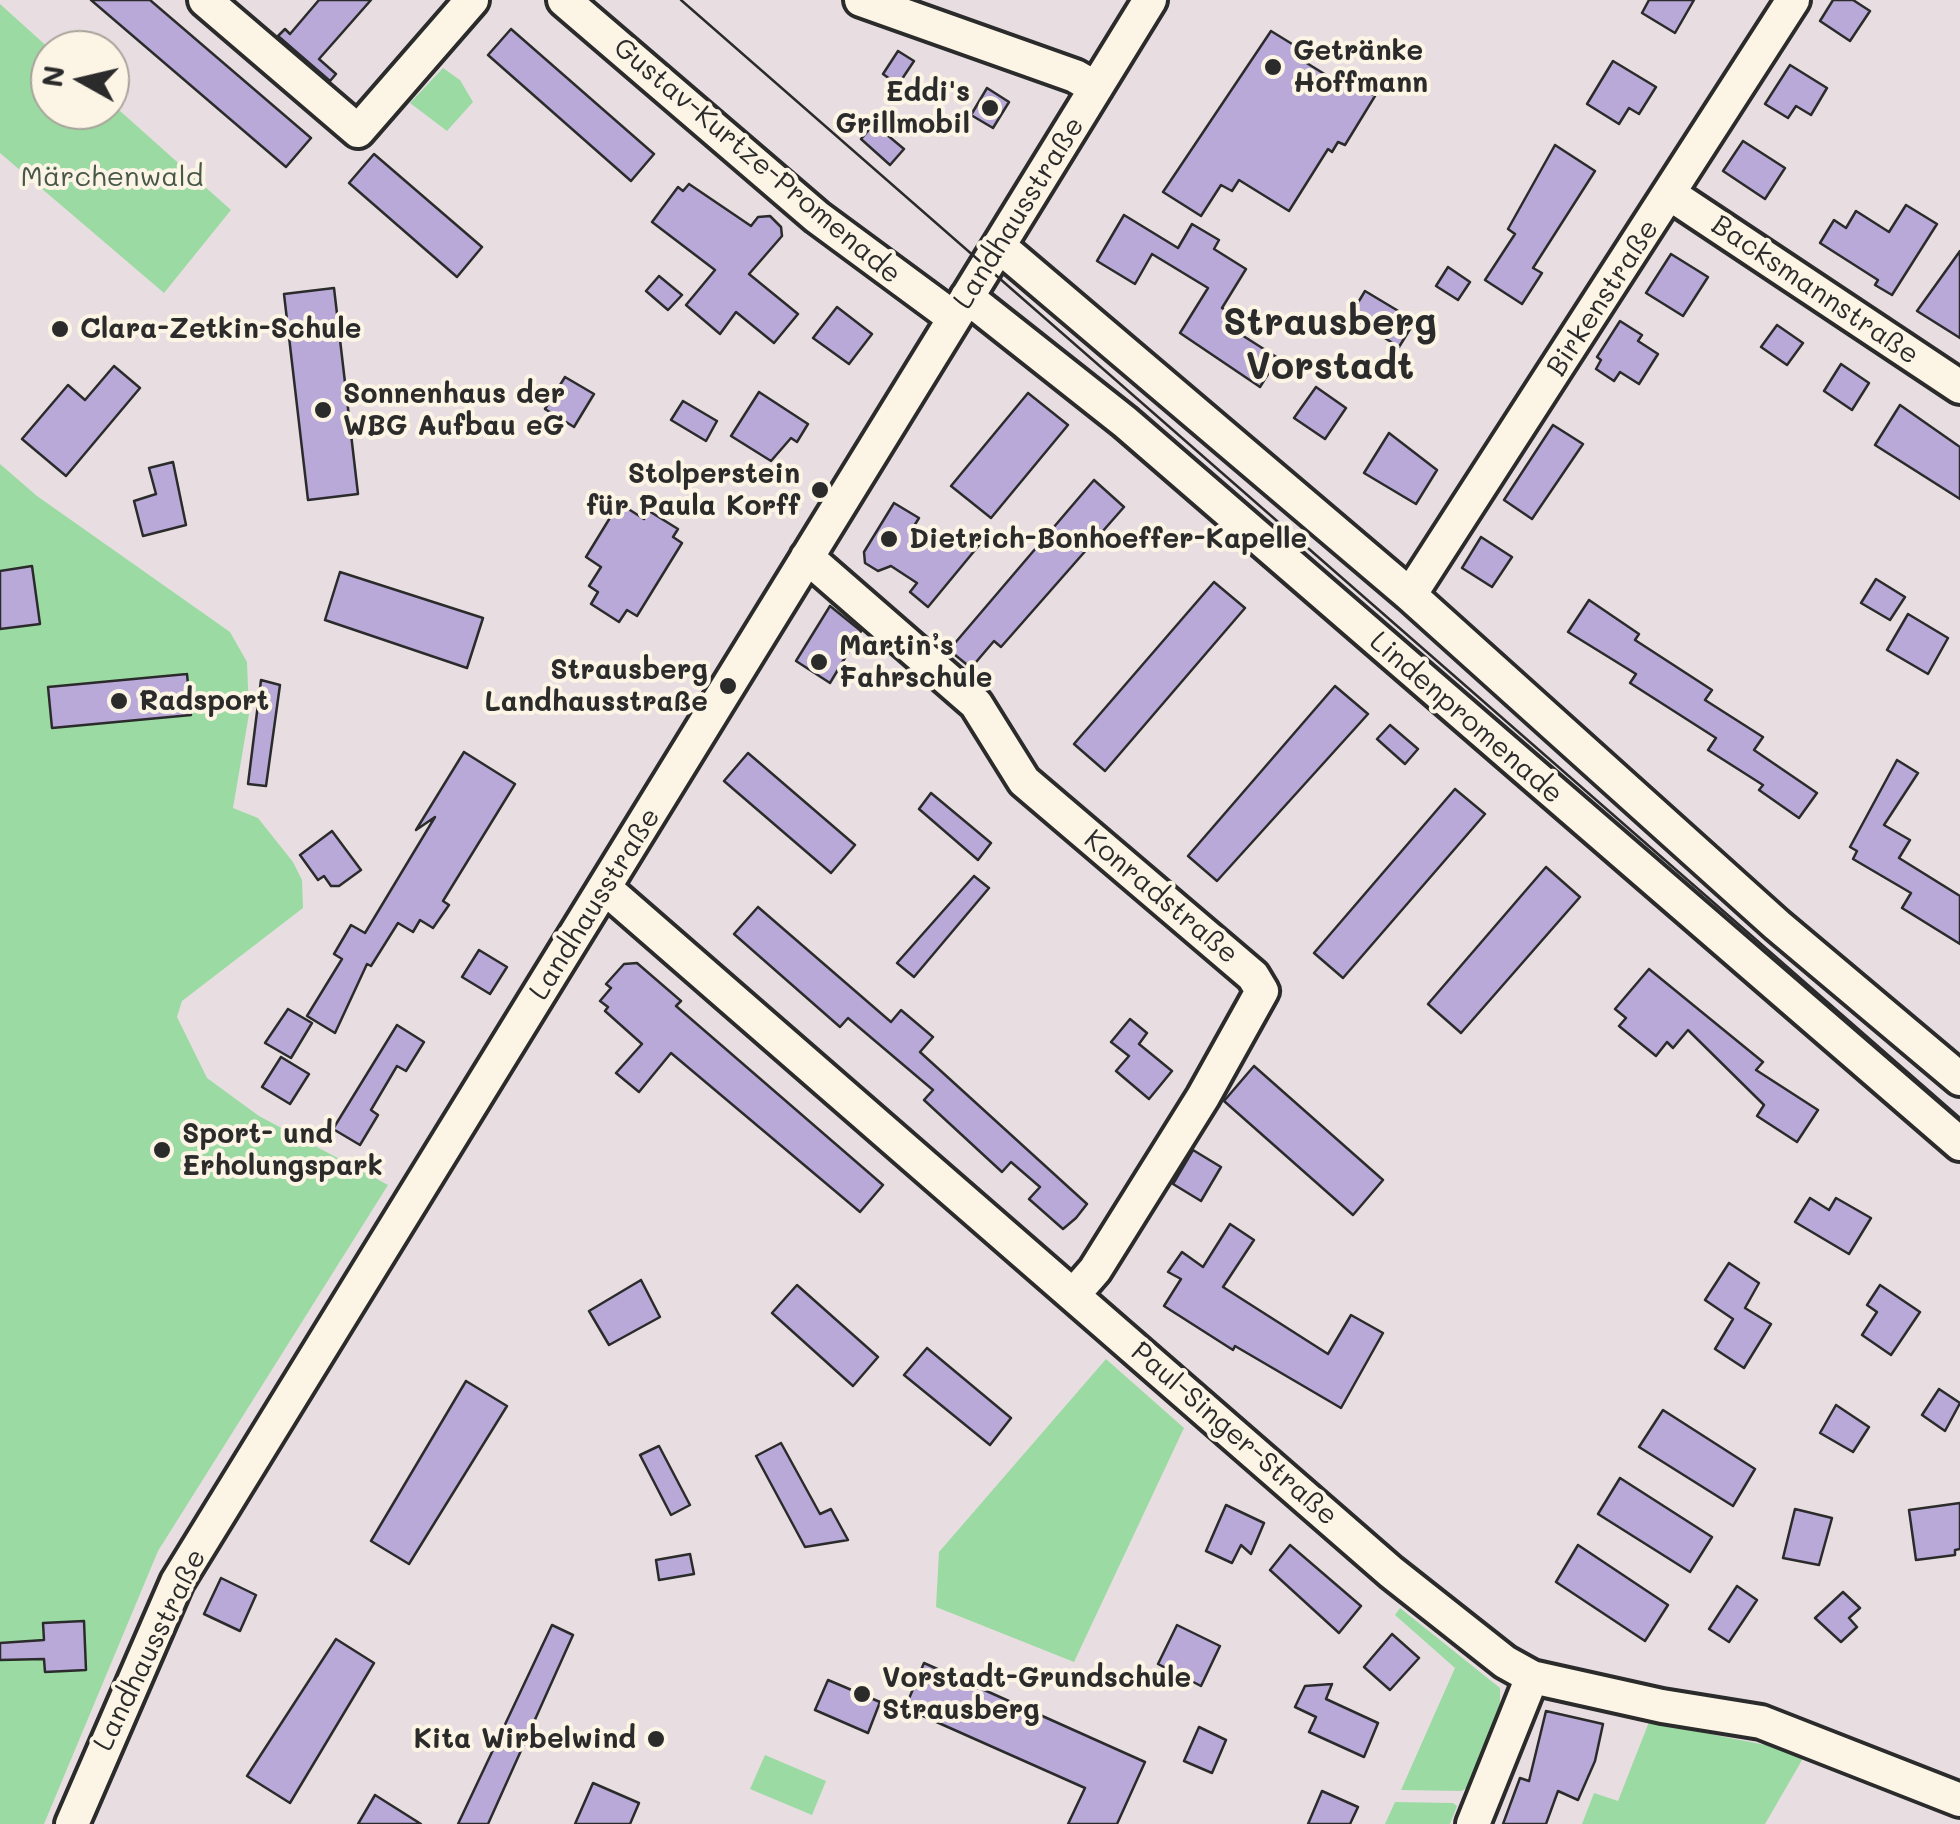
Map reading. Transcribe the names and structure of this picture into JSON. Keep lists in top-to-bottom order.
{
  "streets": {
    "street": [
      "Gustav-Kurtze-Promenade",
      "Landhausstraße",
      "Backsmannstraße",
      "Birkenstraße",
      "Lindenpromenade",
      "Konradstraße",
      "Paul-Singer-Straße"
    ]
  },
  "crossings": [
    ["Gustav-Kurtze-Promenade", "Landhausstraße"],
    ["Gustav-Kurtze-Promenade", "Lindenpromenade"],
    ["Landhausstraße", "Lindenpromenade"],
    ["Landhausstraße", "Konradstraße"],
    ["Landhausstraße", "Paul-Singer-Straße"],
    ["Backsmannstraße", "Birkenstraße"],
    ["Birkenstraße", "Lindenpromenade"],
    ["Konradstraße", "Paul-Singer-Straße"]
  ],
  "districts": ["Strausberg Vorstadt"],
  "parks": ["Märchenwald"],
  "places": [
    "Getränke Hoffmann",
    "Eddi's Grillmobil",
    "Clara-Zetkin-Schule",
    "Sonnenhaus der WBG Aufbau eG",
    "Stolperstein für Paula Korff",
    "Dietrich-Bonhoeffer-Kapelle",
    "Martin’s Fahrschule",
    "Strausberg Landhausstraße",
    "Radsport",
    "Sport- und Erholungspark",
    "Vorstadt-Grundschule Strausberg",
    "Kita Wirbelwind"
  ],
  "north": "left"
}
